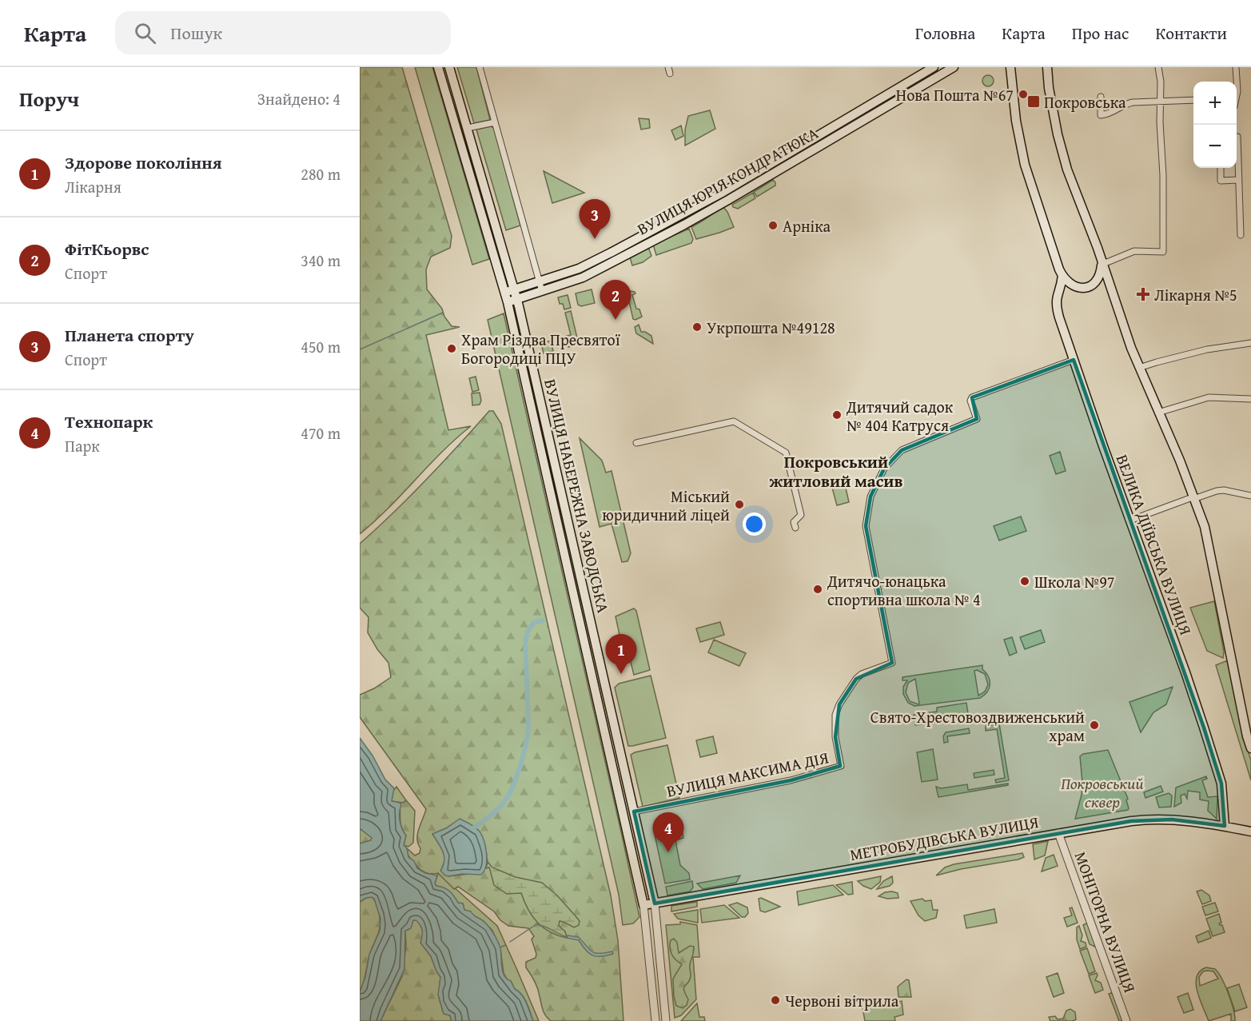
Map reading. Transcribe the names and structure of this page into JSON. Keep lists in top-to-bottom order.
{
  "streets": {
    "main road": [
      "ВУЛИЦЯ ЮРІЯ КОНДРАТЮКА",
      "ВУЛИЦЯ НАБЕРЕЖНА ЗАВОДСЬКА",
      "ВЕЛИКА ДІЇВСЬКА ВУЛИЦЯ",
      "МЕТРОБУДІВСЬКА ВУЛИЦЯ"
    ],
    "street": ["ВУЛИЦЯ МАКСИМА ДІЯ", "МОНІТОРНА ВУЛИЦЯ"]
  },
  "crossings": [
    ["ВУЛИЦЯ ЮРІЯ КОНДРАТЮКА", "ВУЛИЦЯ НАБЕРЕЖНА ЗАВОДСЬКА"],
    ["ВУЛИЦЯ НАБЕРЕЖНА ЗАВОДСЬКА", "ВУЛИЦЯ МАКСИМА ДІЯ"],
    ["ВУЛИЦЯ НАБЕРЕЖНА ЗАВОДСЬКА", "МЕТРОБУДІВСЬКА ВУЛИЦЯ"],
    ["ВЕЛИКА ДІЇВСЬКА ВУЛИЦЯ", "ВУЛИЦЯ МАКСИМА ДІЯ"],
    ["ВЕЛИКА ДІЇВСЬКА ВУЛИЦЯ", "МЕТРОБУДІВСЬКА ВУЛИЦЯ"],
    ["МЕТРОБУДІВСЬКА ВУЛИЦЯ", "МОНІТОРНА ВУЛИЦЯ"]
  ],
  "districts": ["Покровський житловий масив"],
  "parks": ["Покровський сквер"],
  "places": {
    "other": [
      "Нова Пошта №67",
      "Арніка",
      "Укрпошта №49128",
      "Храм Різдва Пресвятої Богородиці ПЦУ",
      "Дитячий садок № 404 Катруся",
      "Міський юридичний ліцей",
      "Школа №97",
      "Дитячо-юнацька спортивна школа № 4",
      "Свято-Хрестовоздвиженський храм",
      "Червоні вітрила"
    ],
    "transit": ["Покровська"],
    "health": ["Лікарня №5"]
  },
  "page": {
    "header": "Карта",
    "search": "Пошук",
    "nav": [
      "Головна",
      "Карта",
      "Про нас",
      "Контакти"
    ],
    "heading": ["Поруч", "Знайдено: 4"],
    "map_buttons": ["+", "−"],
    "list": [
      {
        "mark": "1",
        "name": "Здорове покоління",
        "note": "Лікарня",
        "value": "280 m"
      },
      {
        "mark": "2",
        "name": "ФiтКьорвс",
        "note": "Спорт",
        "value": "340 m"
      },
      {
        "mark": "3",
        "name": "Планета спорту",
        "note": "Спорт",
        "value": "450 m"
      },
      {
        "mark": "4",
        "name": "Технопарк",
        "note": "Парк",
        "value": "470 m"
      }
    ],
    "pins": [
      "3",
      "2",
      "1",
      "4"
    ]
  }
}
